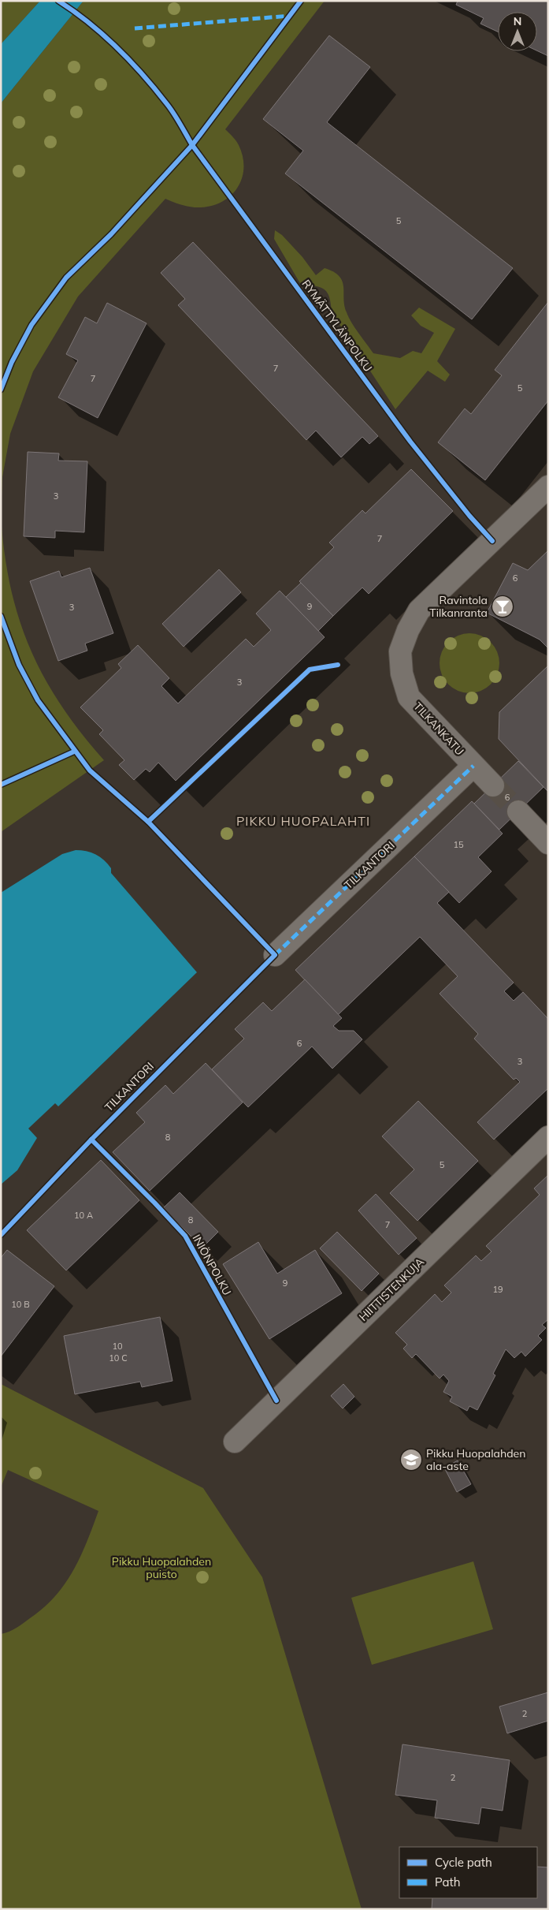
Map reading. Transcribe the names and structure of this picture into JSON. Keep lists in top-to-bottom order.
{
  "streets": {
    "street": ["TILKANKATU", "TILKANTORI", "HIITTISTENKUJA"],
    "cycle path": ["RYMÄTTYLÄNPOLKU", "INIÖNPOLKU"]
  },
  "crossings": [
    ["TILKANKATU", "TILKANTORI"]
  ],
  "districts": ["PIKKU HUOPALAHTI"],
  "parks": ["Pikku Huopalahden puisto"],
  "places": {
    "bar": ["Ravintola Tilkanranta"],
    "school or university": ["Pikku Huopalahden ala-aste"]
  },
  "house_numbers": [
    "5",
    "7",
    "7",
    "5",
    "3",
    "7",
    "6",
    "9",
    "3",
    "3",
    "6",
    "15",
    "6",
    "3",
    "8",
    "5",
    "10 A",
    "8",
    "7",
    "9",
    "19",
    "10 B",
    "10",
    "10 C",
    "2",
    "2"
  ],
  "legend": ["Cycle path", "Path"],
  "north": "top"
}
